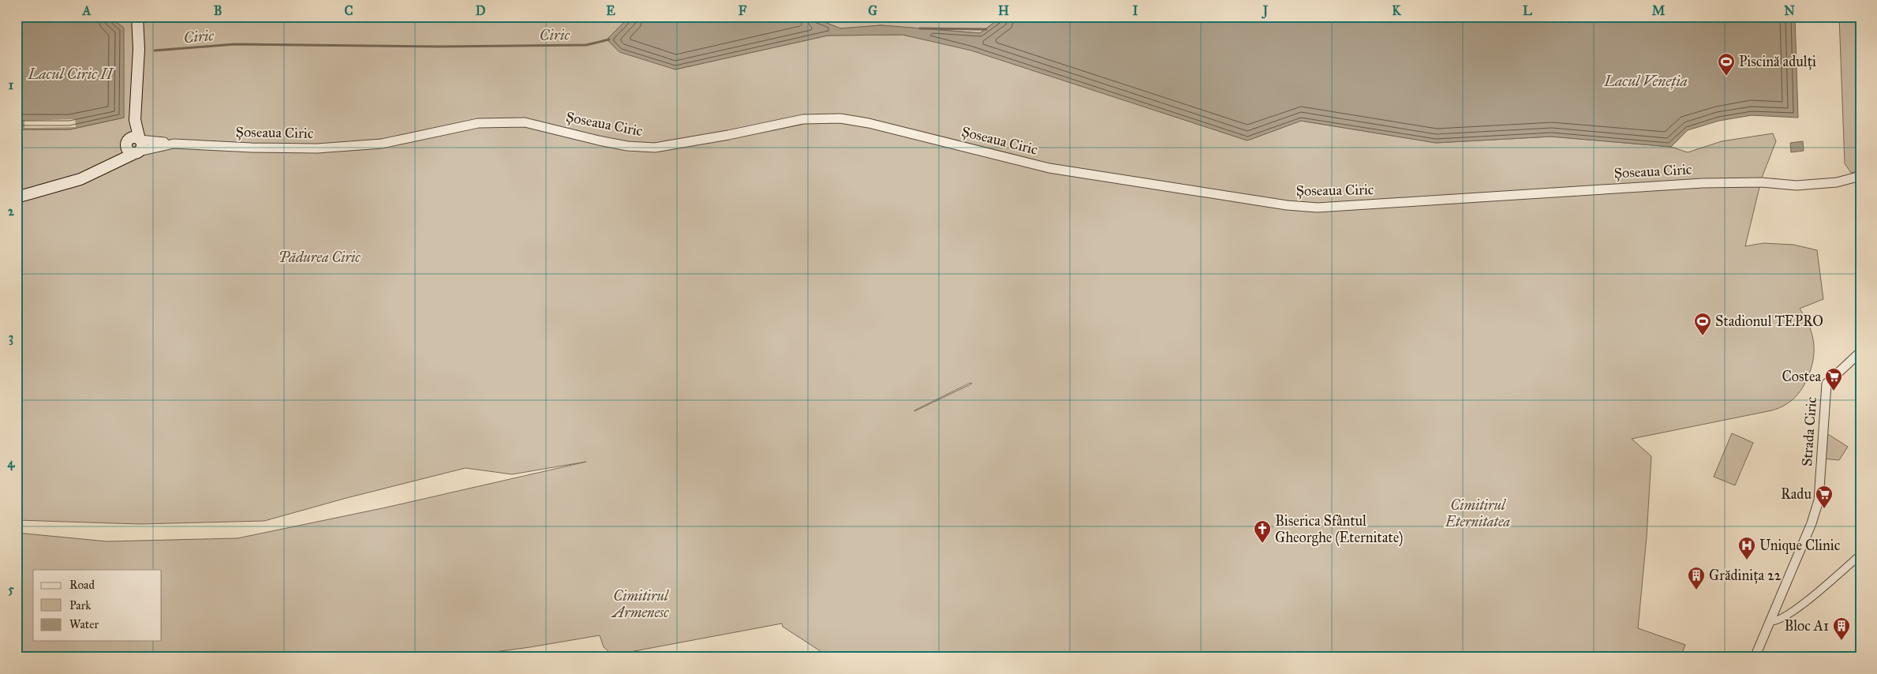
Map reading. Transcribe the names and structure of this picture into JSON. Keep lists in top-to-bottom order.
{
  "streets": {
    "main road": ["Șoseaua Ciric"],
    "street": ["Strada Ciric"]
  },
  "water": ["Ciric", "Lacul Ciric II", "Lacul Veneția"],
  "parks": ["Pădurea Ciric", "Cimitirul Eternitatea", "Cimitirul Armenesc"],
  "places": {
    "sports": ["Piscină adulți", "Stadionul TEPRO"],
    "supermarket": ["Costea", "Radu"],
    "church": ["Biserica Sfântul Gheorghe (Eternitate)"],
    "hospital": ["Unique Clinic"],
    "building": ["Grădinița 22", "Bloc A1"]
  },
  "legend": ["Road", "Park", "Water"],
  "grid": {
    "columns": [
      "A",
      "B",
      "C",
      "D",
      "E",
      "F",
      "G",
      "H",
      "I",
      "J",
      "K",
      "L",
      "M",
      "N"
    ],
    "rows": [
      "1",
      "2",
      "3",
      "4",
      "5"
    ]
  }
}
